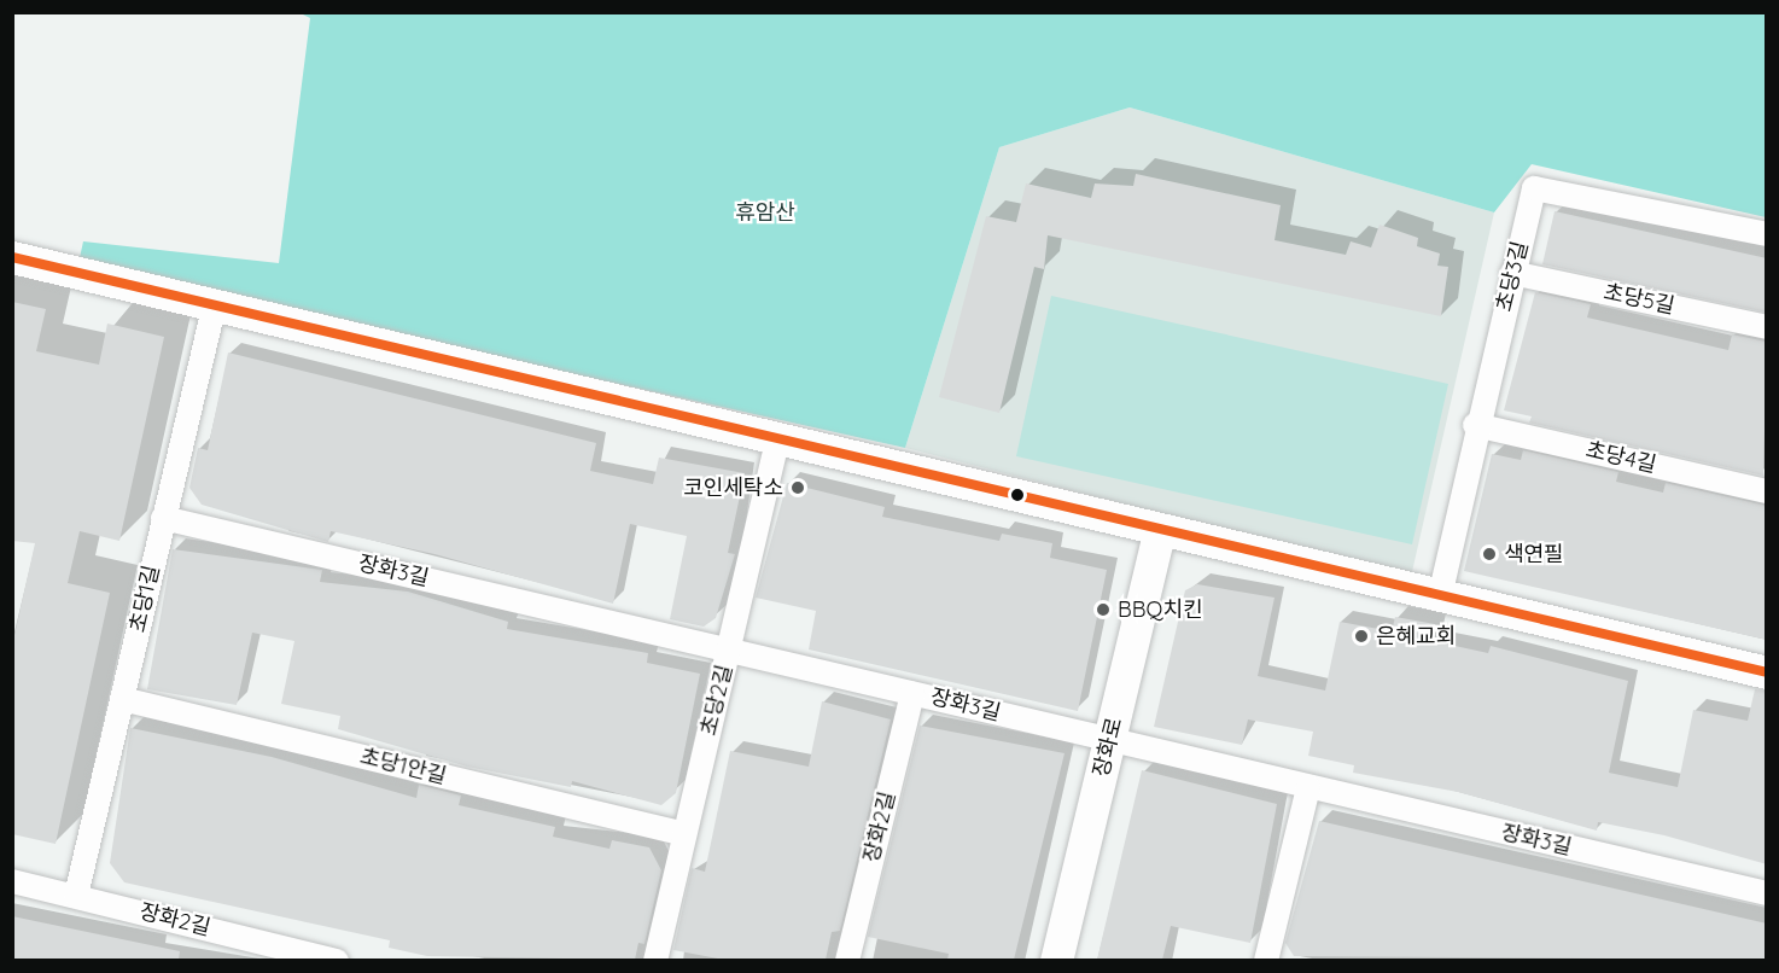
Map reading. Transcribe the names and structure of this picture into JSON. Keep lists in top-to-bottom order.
{
  "streets": {
    "street": [
      "초당3길",
      "초당5길",
      "초당4길",
      "장화3길",
      "초당1길",
      "초당2길",
      "장화로",
      "초당1안길",
      "장화2길"
    ]
  },
  "crossings": [
    ["초당3길", "초당5길"],
    ["초당3길", "초당4길"],
    ["장화3길", "초당1길"],
    ["장화3길", "초당2길"],
    ["장화3길", "장화로"],
    ["장화3길", "장화2길"],
    ["초당1길", "초당1안길"],
    ["초당1길", "장화2길"],
    ["초당2길", "초당1안길"]
  ],
  "parks": ["휴암산"],
  "places": [
    "코인세탁소",
    "색연필",
    "BBQ치킨",
    "은혜교회"
  ]
}
